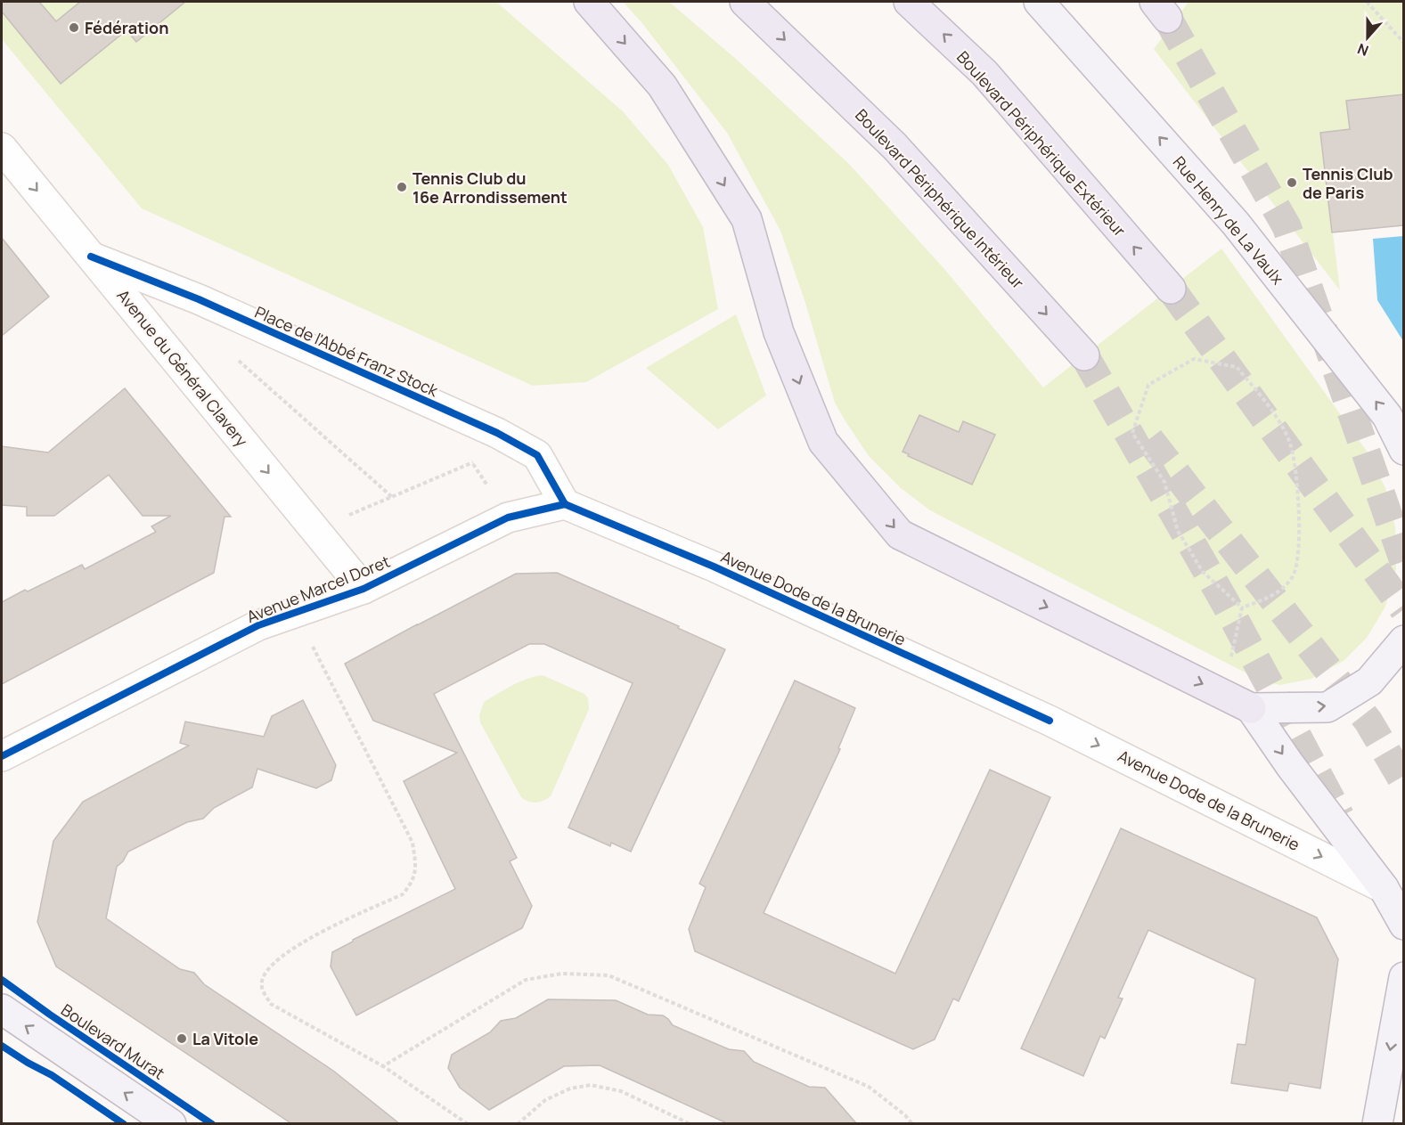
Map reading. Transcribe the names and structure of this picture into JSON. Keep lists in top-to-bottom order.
{
  "streets": {
    "highway": ["Boulevard Périphérique Extérieur", "Boulevard Périphérique Intérieur"],
    "main road": ["Rue Henry de La Vaulx"],
    "street": [
      "Place de l'Abbé Franz Stock",
      "Avenue du Général Clavery",
      "Avenue Marcel Doret",
      "Avenue Dode de la Brunerie"
    ],
    "cycle path": ["Boulevard Murat"]
  },
  "crossings": [
    ["Place de l'Abbé Franz Stock", "Avenue du Général Clavery"],
    ["Place de l'Abbé Franz Stock", "Avenue Marcel Doret"],
    ["Place de l'Abbé Franz Stock", "Avenue Dode de la Brunerie"],
    ["Avenue du Général Clavery", "Avenue Marcel Doret"],
    ["Avenue Marcel Doret", "Avenue Dode de la Brunerie"]
  ],
  "one_way": [
    "Boulevard Périphérique Extérieur",
    "Rue Henry de La Vaulx",
    "Avenue du Général Clavery",
    "Avenue Dode de la Brunerie"
  ],
  "places": [
    "Fédération",
    "Tennis Club de Paris",
    "Tennis Club du 16e Arrondissement",
    "La Vitole"
  ],
  "north": "bottom"
}
